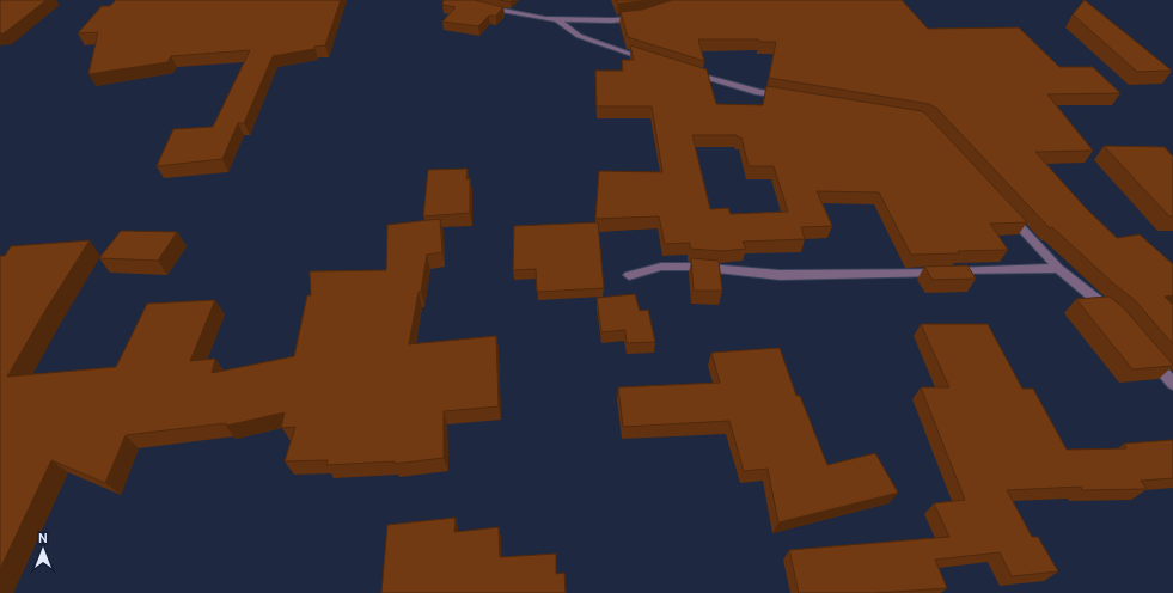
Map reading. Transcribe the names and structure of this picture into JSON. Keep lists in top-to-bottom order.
{
  "north": "top"
}
